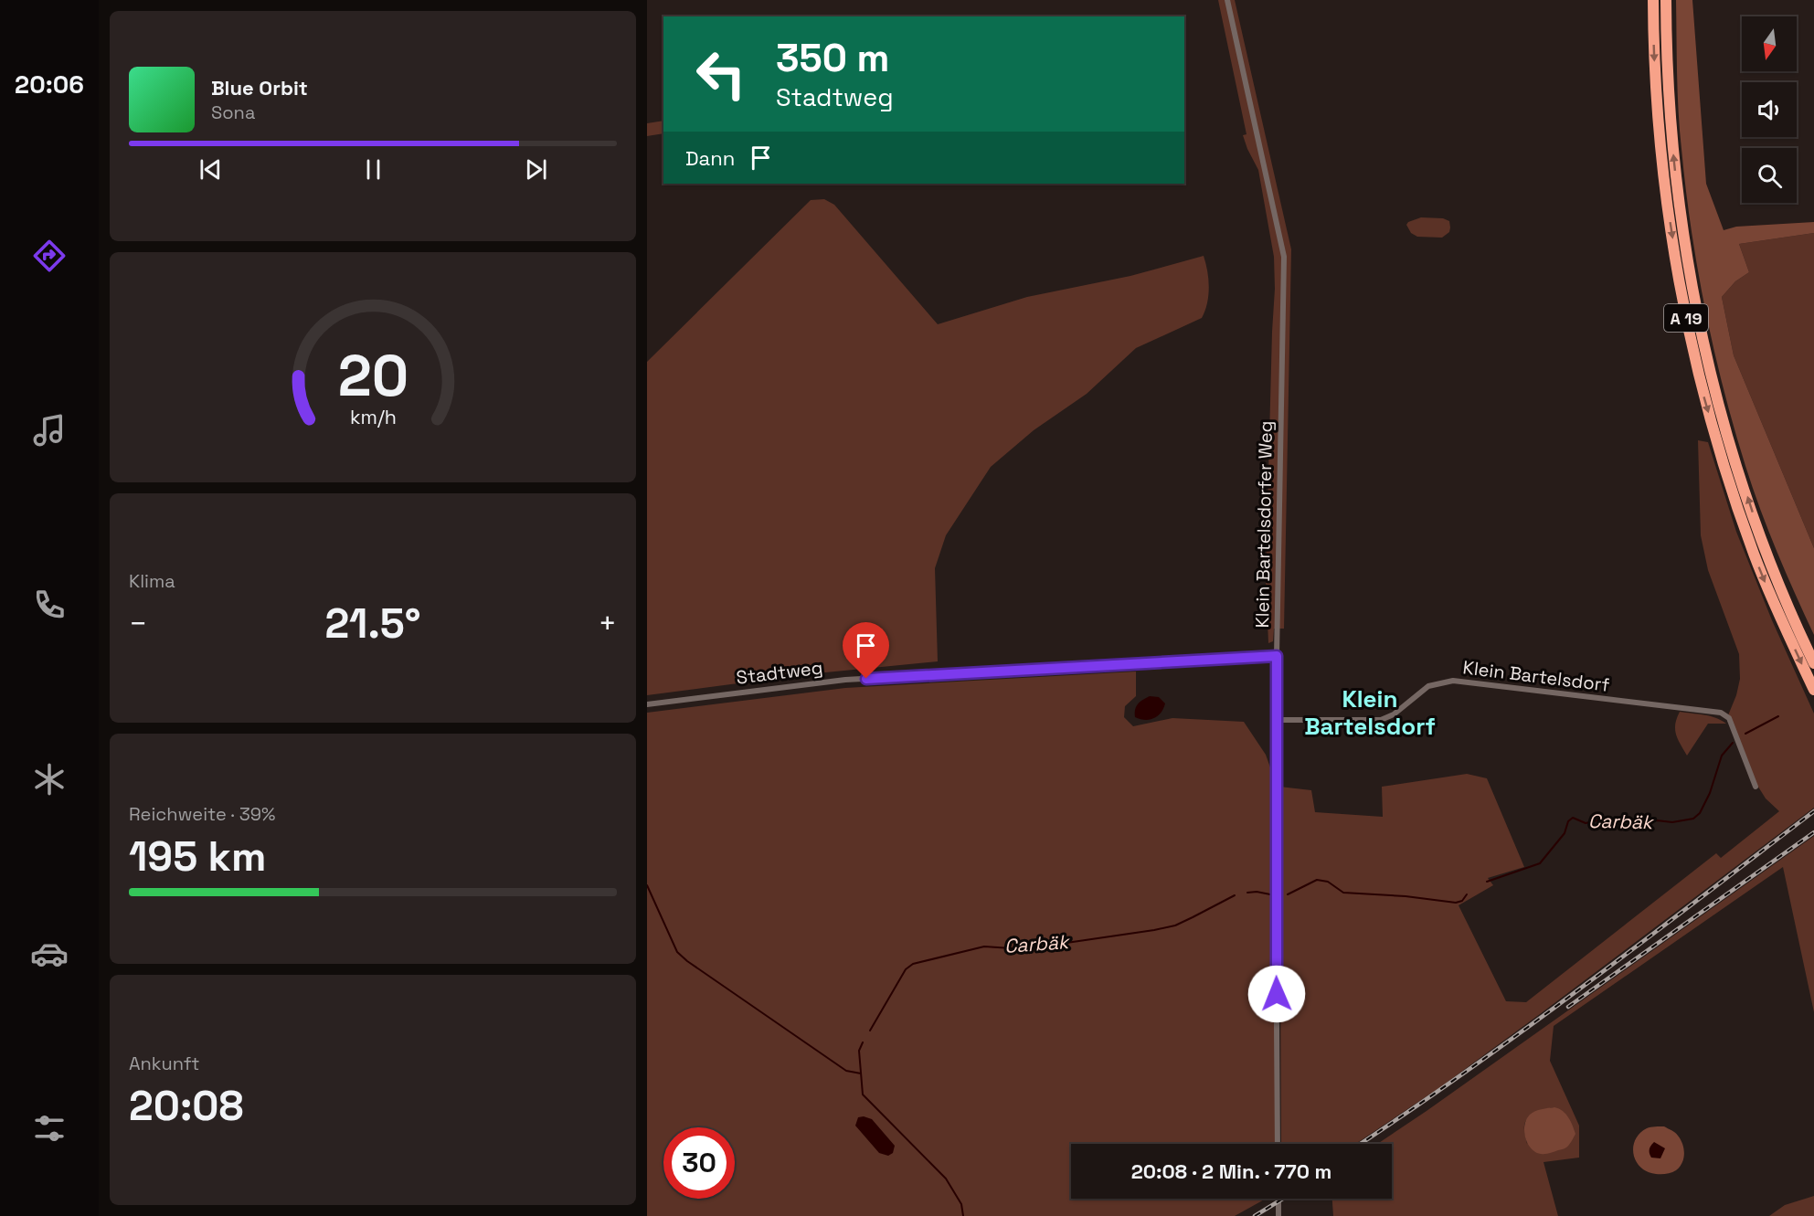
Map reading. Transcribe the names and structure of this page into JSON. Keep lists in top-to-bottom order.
{
  "streets": {
    "highway": ["A 19"],
    "street": ["Klein Bartelsdorfer Weg", "Stadtweg", "Klein Bartelsdorf"]
  },
  "crossings": [
    ["Klein Bartelsdorfer Weg", "Stadtweg"],
    ["Klein Bartelsdorfer Weg", "Klein Bartelsdorf"]
  ],
  "districts": ["Klein Bartelsdorf"],
  "water": ["Carbäk"],
  "north": "bottom",
  "page": {
    "tabs": "20:06",
    "turn": ["350 m", "Stadtweg"],
    "song": ["Blue Orbit", "Sona"],
    "then": "Dann",
    "tile": [
      "Klima",
      ["Reichweite · 39%", "195 km"],
      ["Ankunft", "20:08"]
    ],
    "heat": ["−", "21.5°", "+"],
    "limit": "30",
    "trip": "20:08 · 2 Min. · 770 m",
    "gauge": ["20", "km/h"]
  }
}
